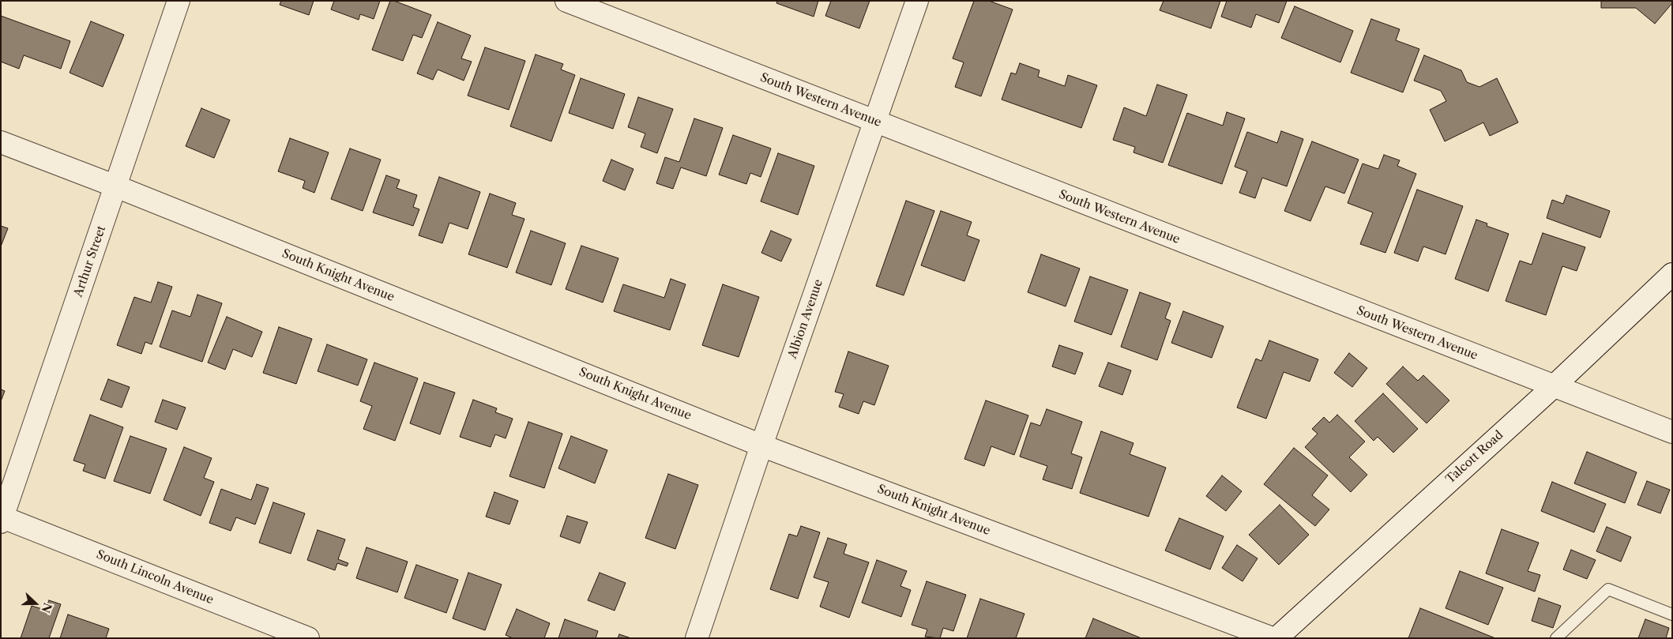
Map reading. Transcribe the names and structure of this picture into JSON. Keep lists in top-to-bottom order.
{
  "streets": {
    "street": [
      "South Western Avenue",
      "Arthur Street",
      "South Knight Avenue",
      "Albion Avenue",
      "Talcott Road",
      "South Lincoln Avenue"
    ]
  },
  "crossings": [
    ["South Western Avenue", "Albion Avenue"],
    ["South Western Avenue", "Talcott Road"],
    ["Arthur Street", "South Knight Avenue"],
    ["Arthur Street", "South Lincoln Avenue"],
    ["South Knight Avenue", "Albion Avenue"]
  ],
  "north": "right"
}
